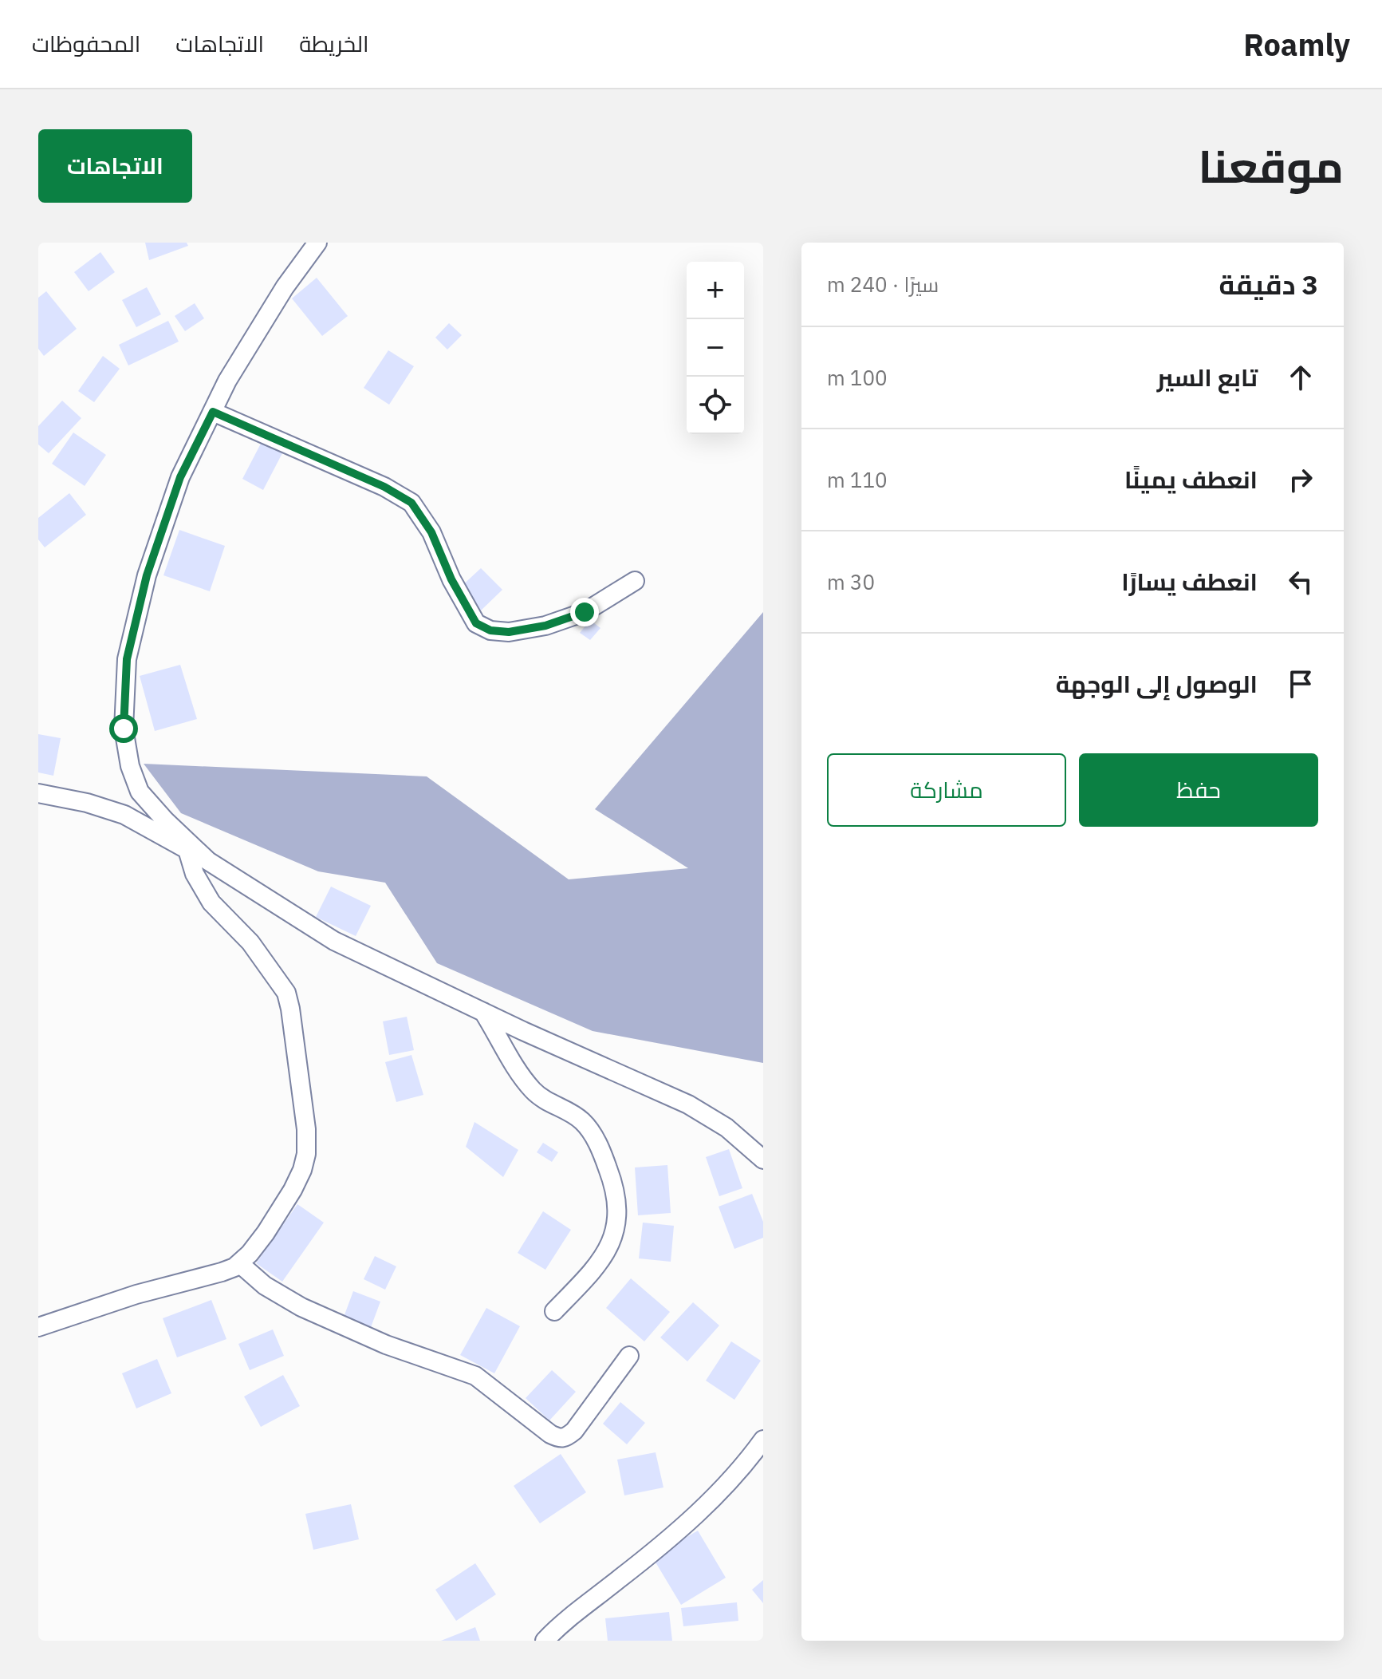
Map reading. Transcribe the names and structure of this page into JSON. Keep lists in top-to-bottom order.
{
  "page": {
    "header": "Roamly",
    "nav": ["الخريطة", "الاتجاهات", "المحفوظات"],
    "title": "موقعنا",
    "buttons": [
      "الاتجاهات",
      ["حفظ", "مشاركة"]
    ],
    "heading": ["3 دقيقة", "سيرًا · 240 m"],
    "map_buttons": ["+", "−"],
    "list": [
      ["تابع السير", "100 m"],
      ["انعطف يمينًا", "110 m"],
      ["انعطف يسارًا", "30 m"],
      "الوصول إلى الوجهة"
    ]
  }
}
